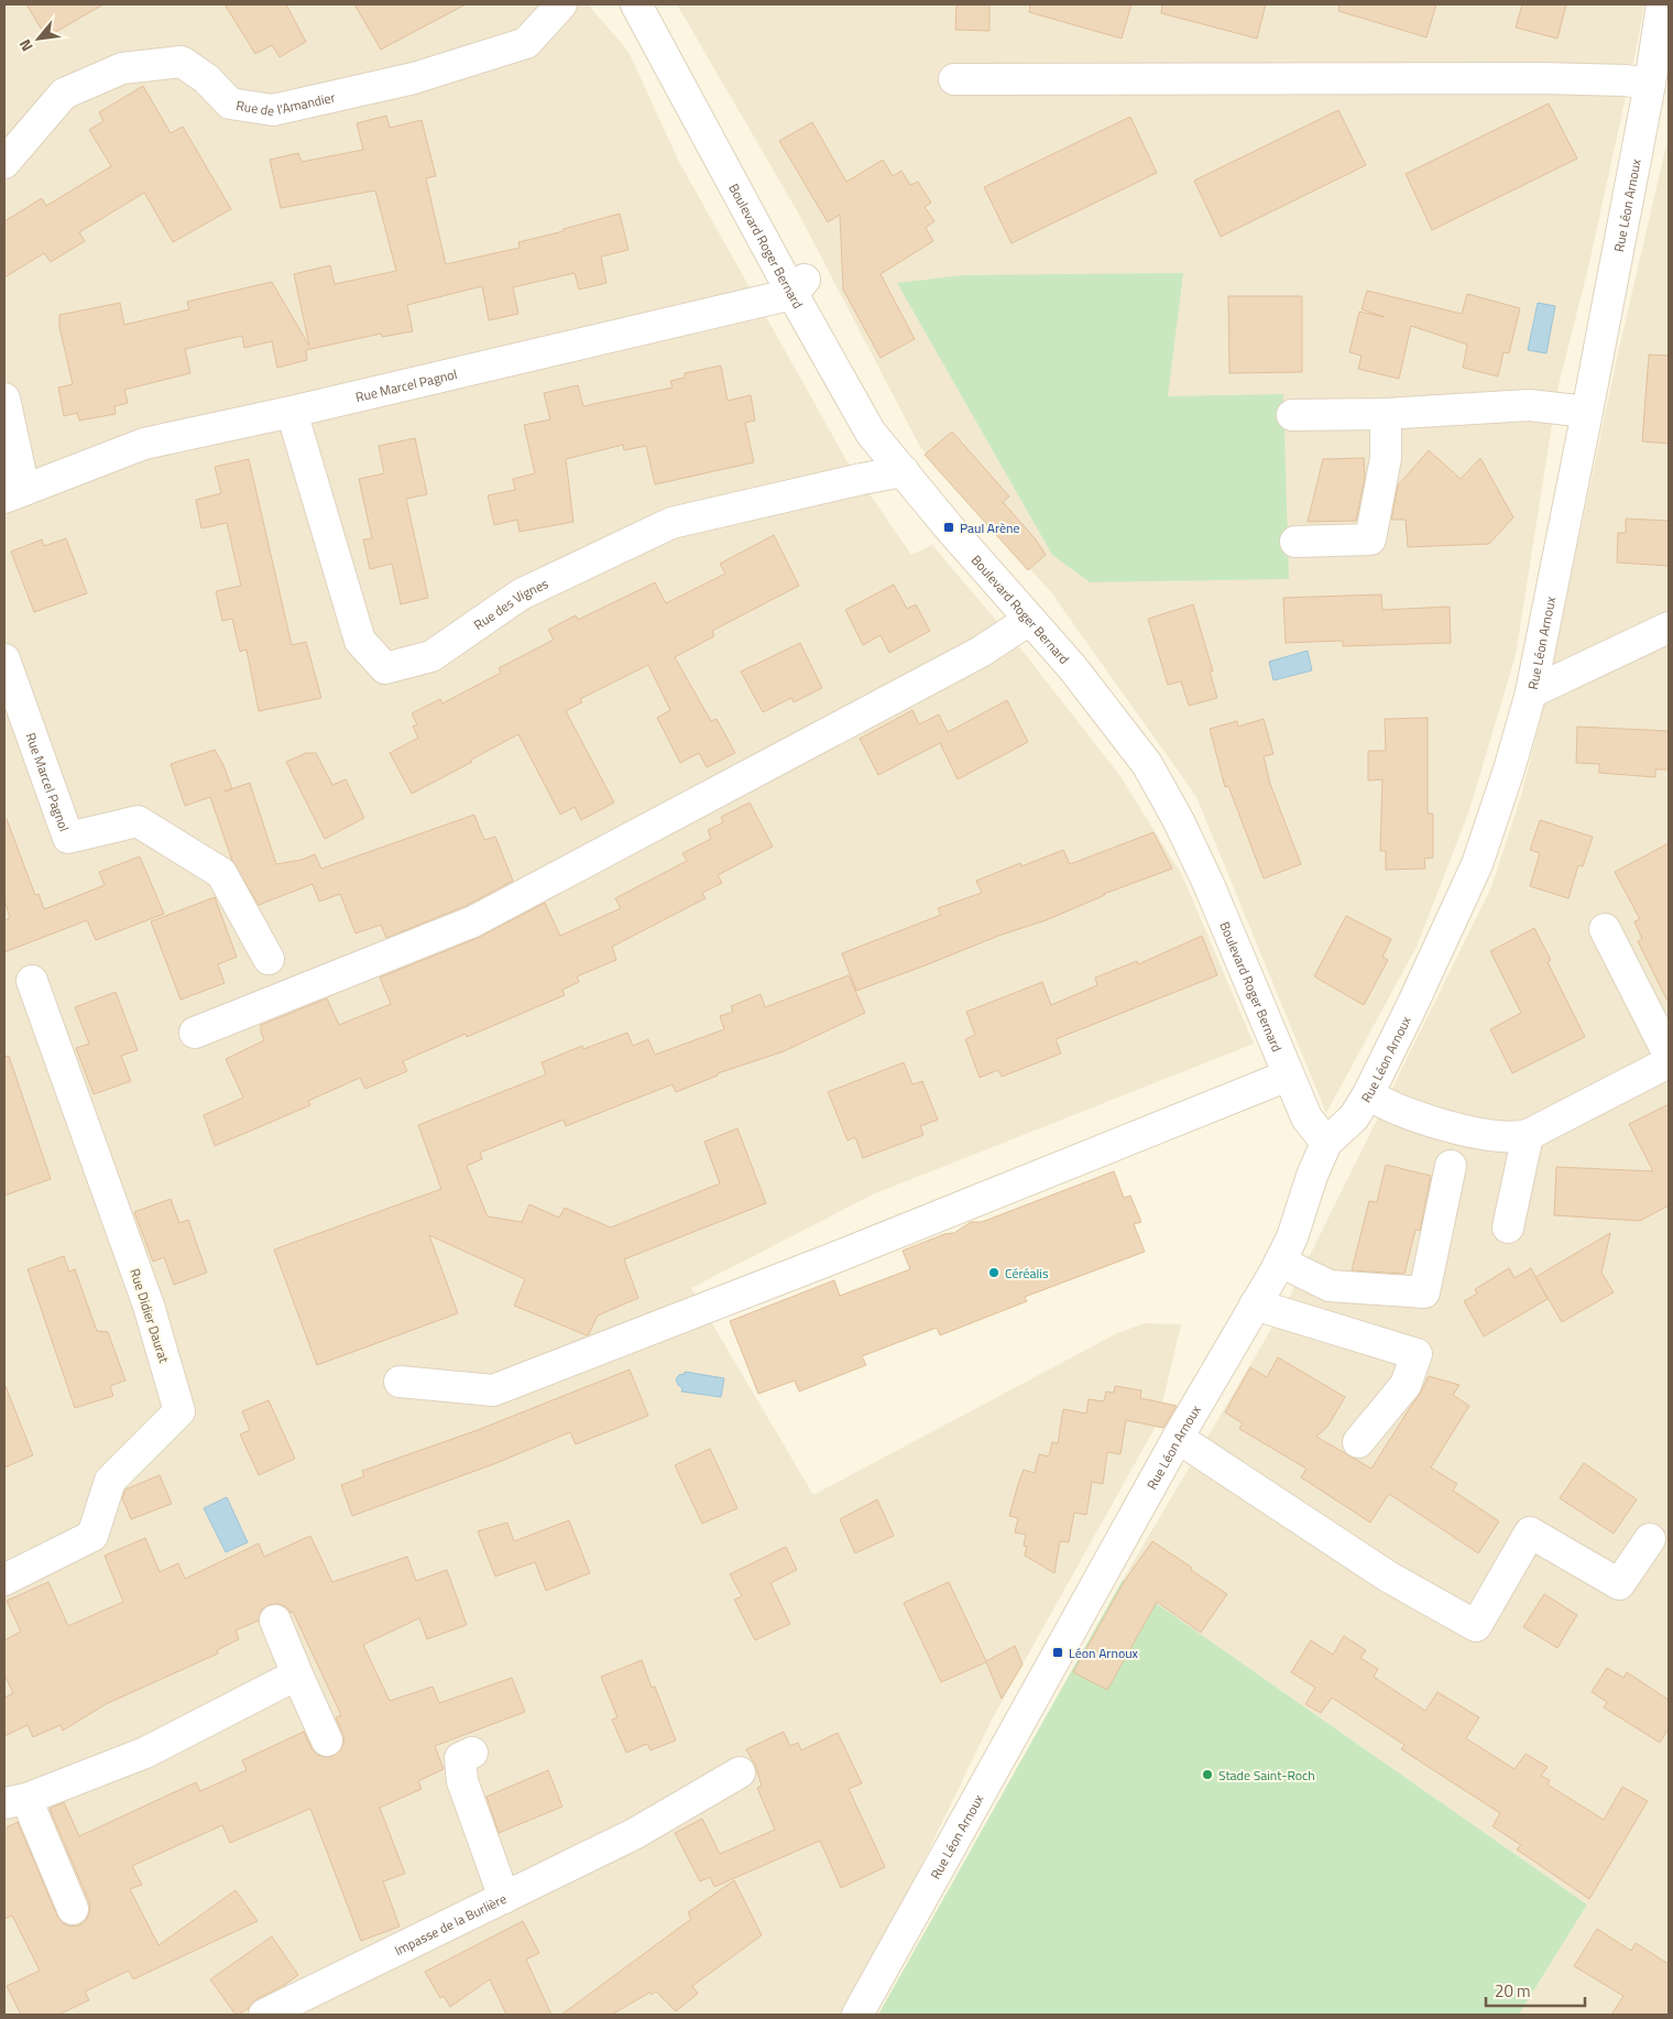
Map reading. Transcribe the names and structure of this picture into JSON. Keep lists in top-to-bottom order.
{
  "streets": {
    "street": [
      "Rue de l'Amandier",
      "Rue Léon Arnoux",
      "Boulevard Roger Bernard",
      "Rue Marcel Pagnol",
      "Rue des Vignes",
      "Rue Didier Daurat",
      "Impasse de la Burlière"
    ]
  },
  "crossings": [
    ["Rue Léon Arnoux", "Boulevard Roger Bernard"],
    ["Boulevard Roger Bernard", "Rue Marcel Pagnol"],
    ["Boulevard Roger Bernard", "Rue des Vignes"],
    ["Rue Marcel Pagnol", "Rue des Vignes"]
  ],
  "places": {
    "transit": ["Paul Arène", "Léon Arnoux"],
    "other": ["Céréalis", "Stade Saint-Roch"]
  },
  "scale_bar": "20 m",
  "north": "bottom left"
}
